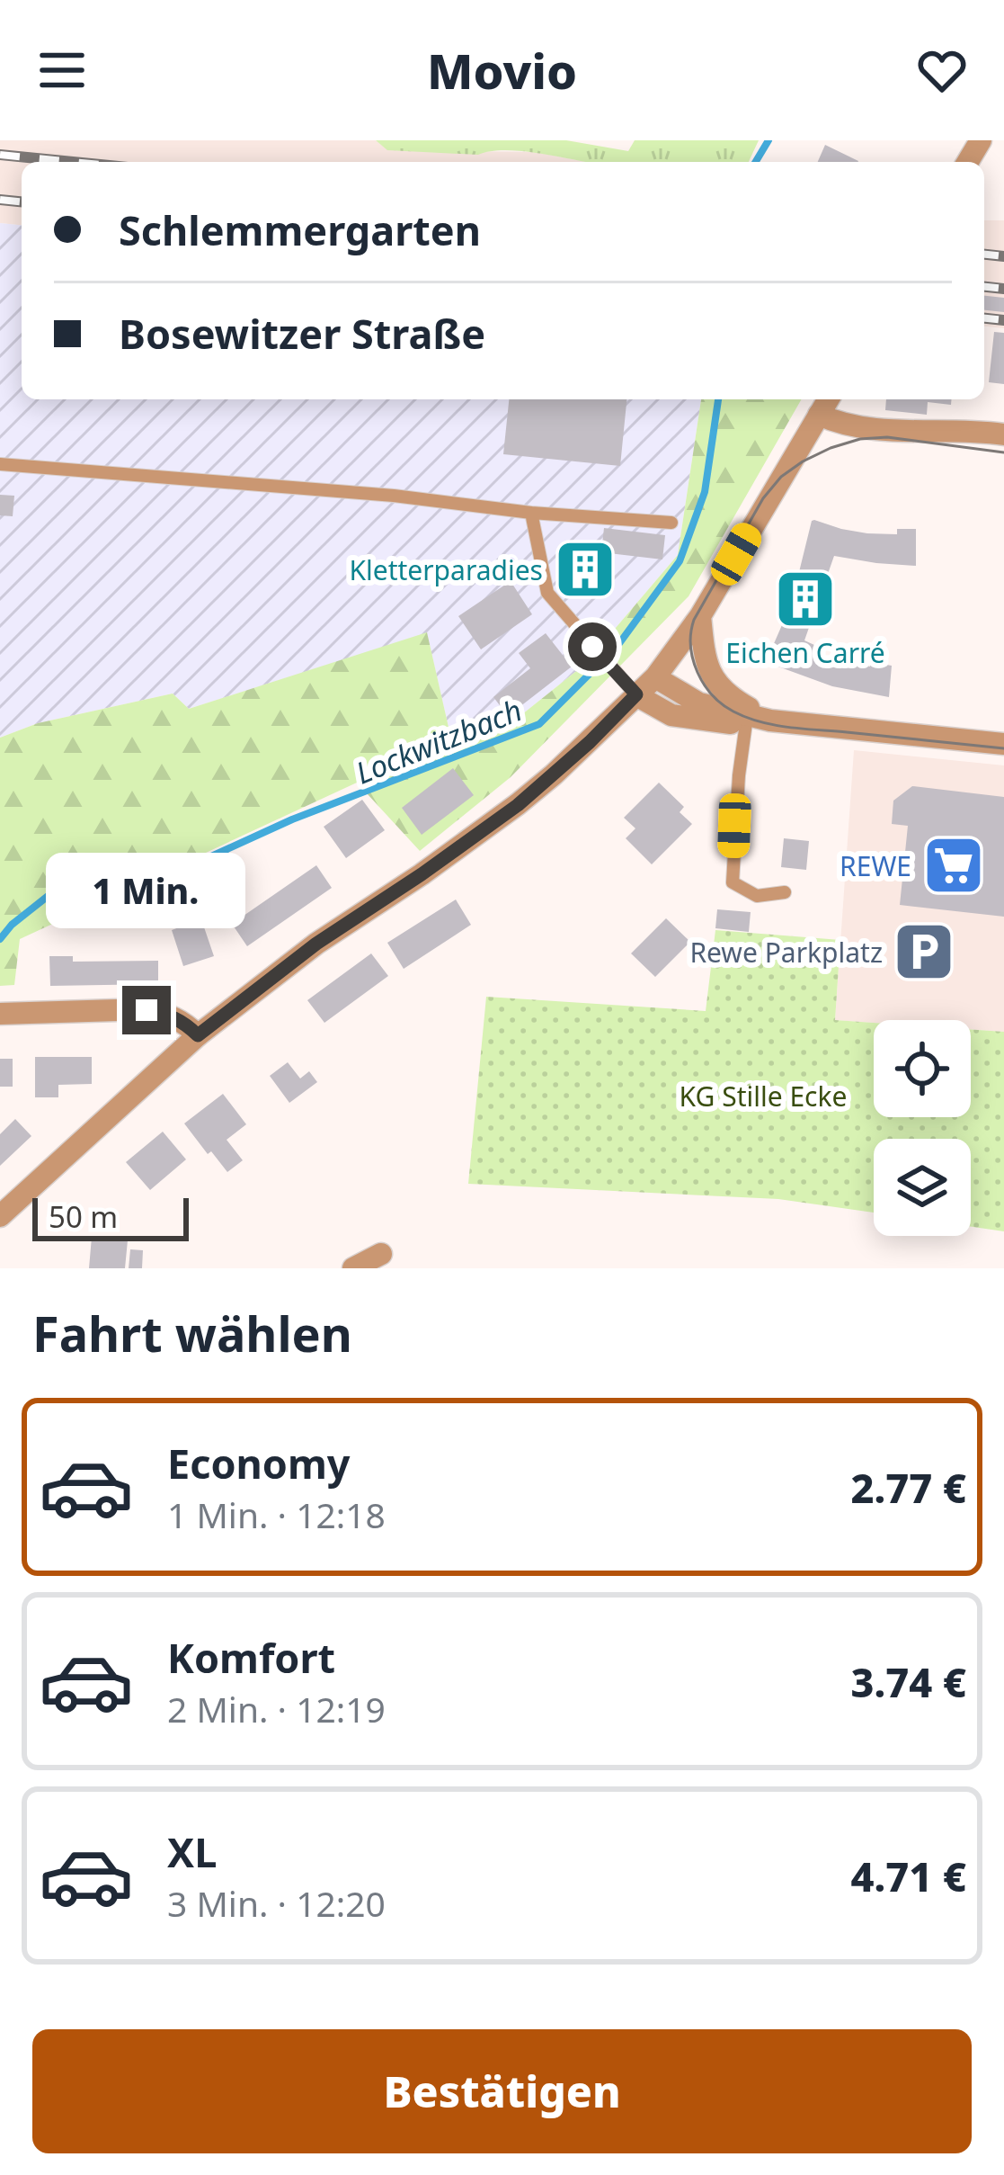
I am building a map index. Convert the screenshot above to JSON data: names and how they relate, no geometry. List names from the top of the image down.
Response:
{
  "water": ["Lockwitzbach"],
  "parks": ["KG Stille Ecke"],
  "places": {
    "building": ["Kletterparadies", "Eichen Carré"],
    "supermarket": ["REWE"],
    "parking": ["Rewe Parkplatz"]
  },
  "scale_bar": "50 m",
  "page": {
    "header": "Movio",
    "banner": ["Schlemmergarten", "Bosewitzer Straße"],
    "bubble": "1 Min.",
    "scale": "50 m",
    "heading": "Fahrt wählen",
    "list": [
      {
        "name": "Economy",
        "note": "1 Min. · 12:18",
        "value": "2.77 €"
      },
      {
        "name": "Komfort",
        "note": "2 Min. · 12:19",
        "value": "3.74 €"
      },
      {
        "name": "XL",
        "note": "3 Min. · 12:20",
        "value": "4.71 €"
      }
    ],
    "buttons": "Bestätigen"
  }
}
